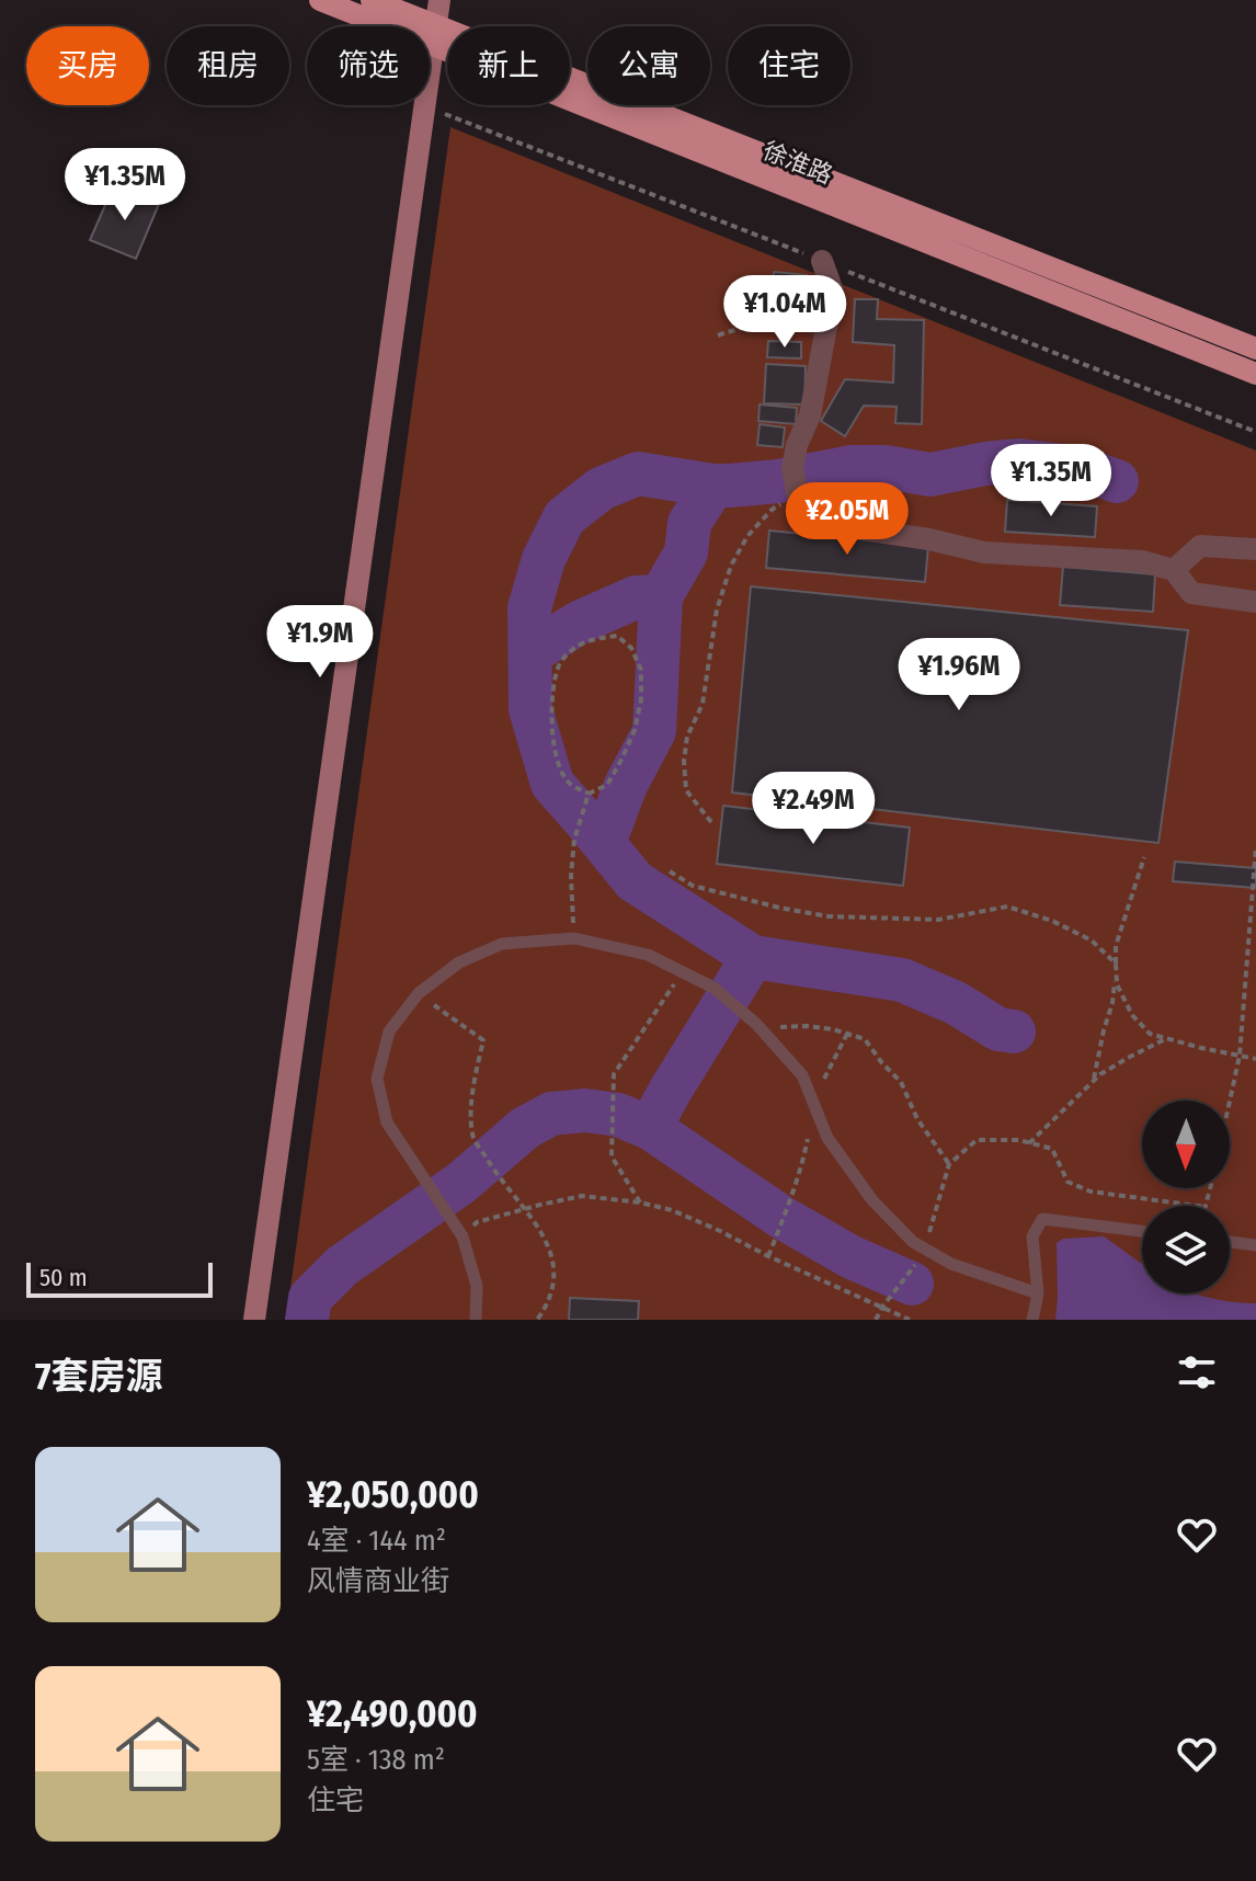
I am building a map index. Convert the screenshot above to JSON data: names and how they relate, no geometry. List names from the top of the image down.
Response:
{
  "streets": {
    "main road": ["徐淮路"]
  },
  "scale_bar": "50 m",
  "north": "bottom",
  "page": {
    "chip": [
      "买房",
      "租房",
      "筛选",
      "新上",
      "公寓",
      "住宅"
    ],
    "price": [
      "¥1.35M",
      "¥1.04M",
      "¥1.35M",
      "¥2.05M",
      "¥1.9M",
      "¥1.96M",
      "¥2.49M"
    ],
    "scale": "50 m",
    "heading": "7套房源",
    "list": [
      {
        "name": "¥2,050,000",
        "note": "4室 · 144 m² · 风情商业街"
      },
      {
        "name": "¥2,490,000",
        "note": "5室 · 138 m² · 住宅"
      }
    ]
  }
}
